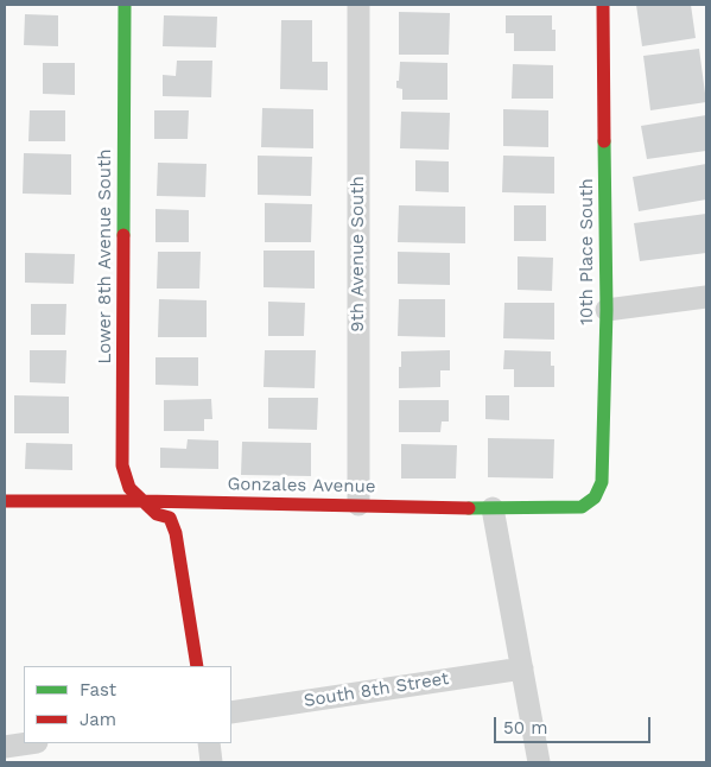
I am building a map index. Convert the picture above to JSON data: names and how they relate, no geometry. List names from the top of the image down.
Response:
{
  "streets": {
    "street": [
      "10th Place South",
      "9th Avenue South",
      "Lower 8th Avenue South",
      "Gonzales Avenue",
      "South 8th Street"
    ]
  },
  "crossings": [
    ["10th Place South", "Gonzales Avenue"],
    ["9th Avenue South", "Gonzales Avenue"],
    ["Lower 8th Avenue South", "Gonzales Avenue"]
  ],
  "legend": ["Fast", "Jam"],
  "scale_bar": "50 m"
}
